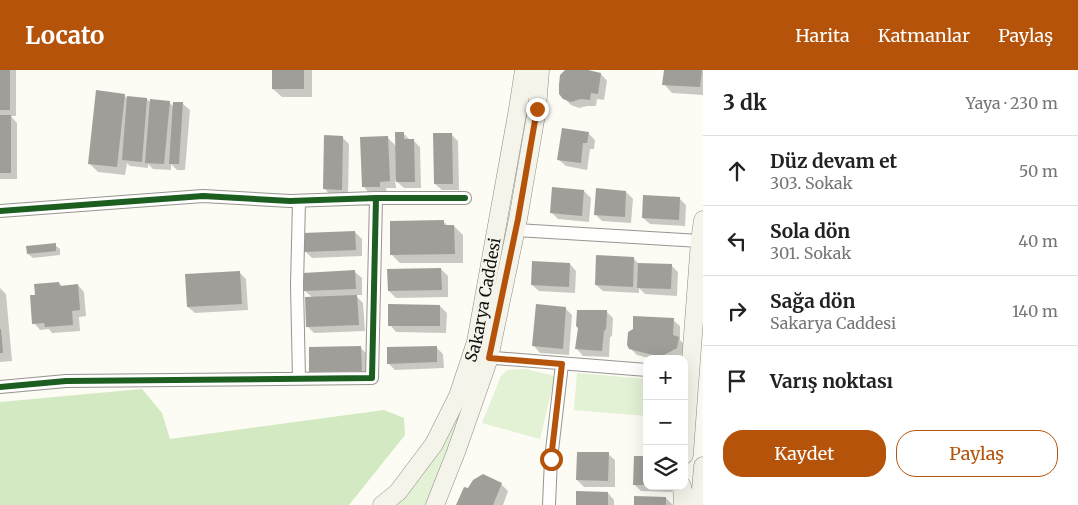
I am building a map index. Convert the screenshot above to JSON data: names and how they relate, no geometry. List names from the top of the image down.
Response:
{
  "streets": {
    "main road": ["Sakarya Caddesi"]
  },
  "page": {
    "header": "Locato",
    "nav": ["Harita", "Katmanlar", "Paylaş"],
    "heading": ["3 dk", "Yaya · 230 m"],
    "list": [
      ["Düz devam et", "303. Sokak", "50 m"],
      ["Sola dön", "301. Sokak", "40 m"],
      ["Sağa dön", "Sakarya Caddesi", "140 m"],
      "Varış noktası"
    ],
    "map_buttons": ["+", "−"],
    "buttons": ["Kaydet", "Paylaş"]
  }
}
